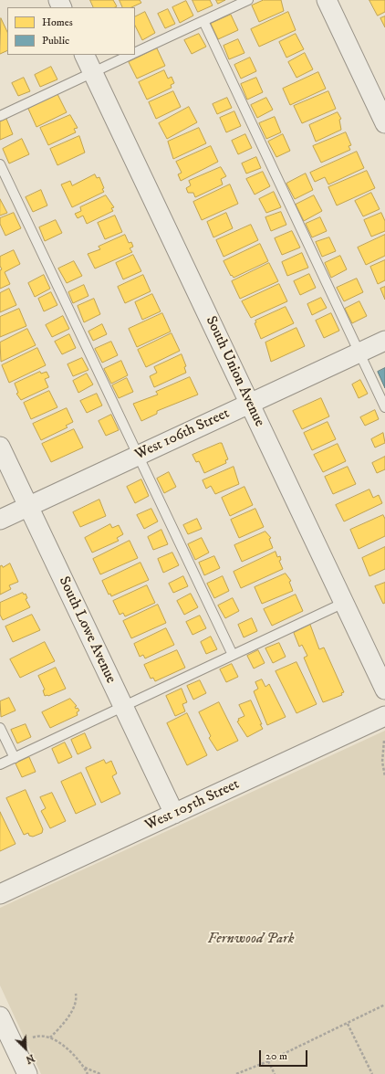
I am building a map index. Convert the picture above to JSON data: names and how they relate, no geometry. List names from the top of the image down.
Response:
{
  "streets": {
    "street": [
      "South Union Avenue",
      "West 106th Street",
      "South Lowe Avenue",
      "West 105th Street"
    ]
  },
  "crossings": [
    ["South Union Avenue", "West 106th Street"],
    ["West 106th Street", "South Lowe Avenue"],
    ["South Lowe Avenue", "West 105th Street"]
  ],
  "parks": ["Fernwood Park"],
  "legend": ["Homes", "Public"],
  "scale_bar": "20 m",
  "north": "bottom right"
}
